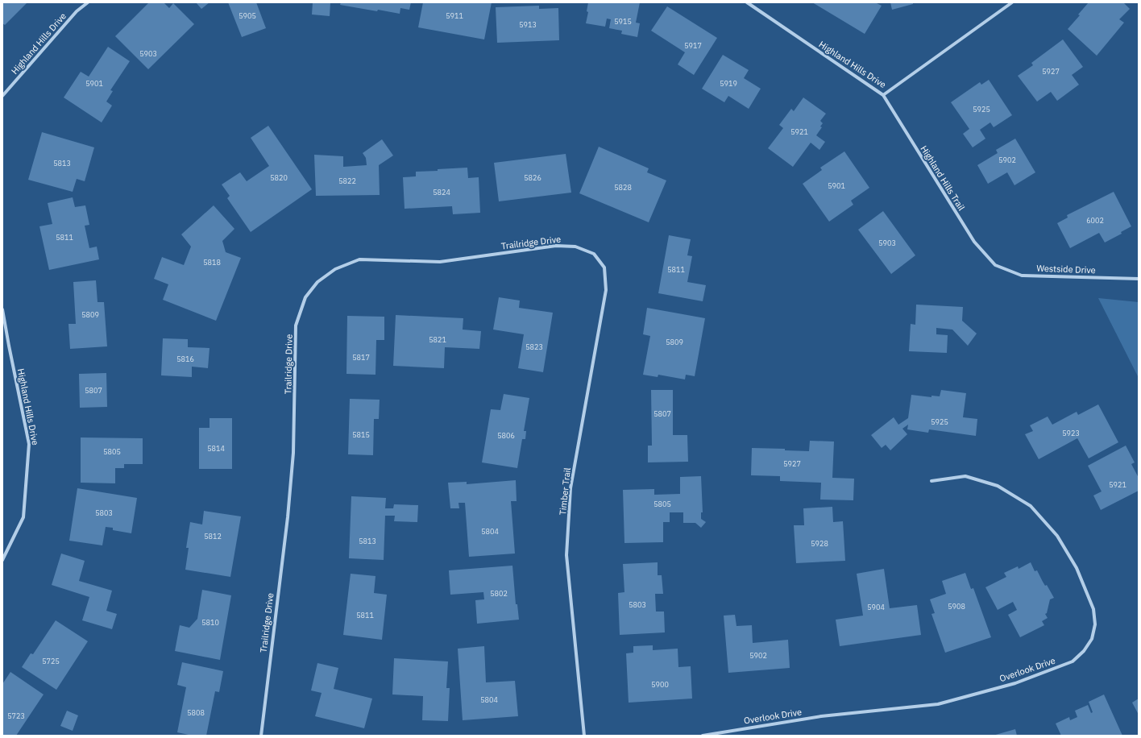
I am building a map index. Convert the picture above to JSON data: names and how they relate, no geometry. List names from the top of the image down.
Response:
{
  "streets": {
    "street": [
      "Highland Hills Drive",
      "Highland Hills Trail",
      "Trailridge Drive",
      "Westside Drive",
      "Timber Trail",
      "Overlook Drive"
    ]
  },
  "crossings": [
    ["Highland Hills Drive", "Highland Hills Trail"],
    ["Highland Hills Trail", "Westside Drive"],
    ["Trailridge Drive", "Timber Trail"]
  ],
  "house_numbers": [
    "5905",
    "5911",
    "5915",
    "5913",
    "5917",
    "5903",
    "5927",
    "5901",
    "5919",
    "5925",
    "5921",
    "5902",
    "5813",
    "5820",
    "5826",
    "5822",
    "5901",
    "5828",
    "5824",
    "6002",
    "5811",
    "5903",
    "5818",
    "5811",
    "5809",
    "5821",
    "5809",
    "5823",
    "5817",
    "5816",
    "5807",
    "5807",
    "5925",
    "5923",
    "5815",
    "5806",
    "5814",
    "5805",
    "5927",
    "5921",
    "5805",
    "5803",
    "5804",
    "5812",
    "5813",
    "5928",
    "5802",
    "5803",
    "5908",
    "5904",
    "5811",
    "5810",
    "5902",
    "5725",
    "5900",
    "5804",
    "5808",
    "5723"
  ]
}
